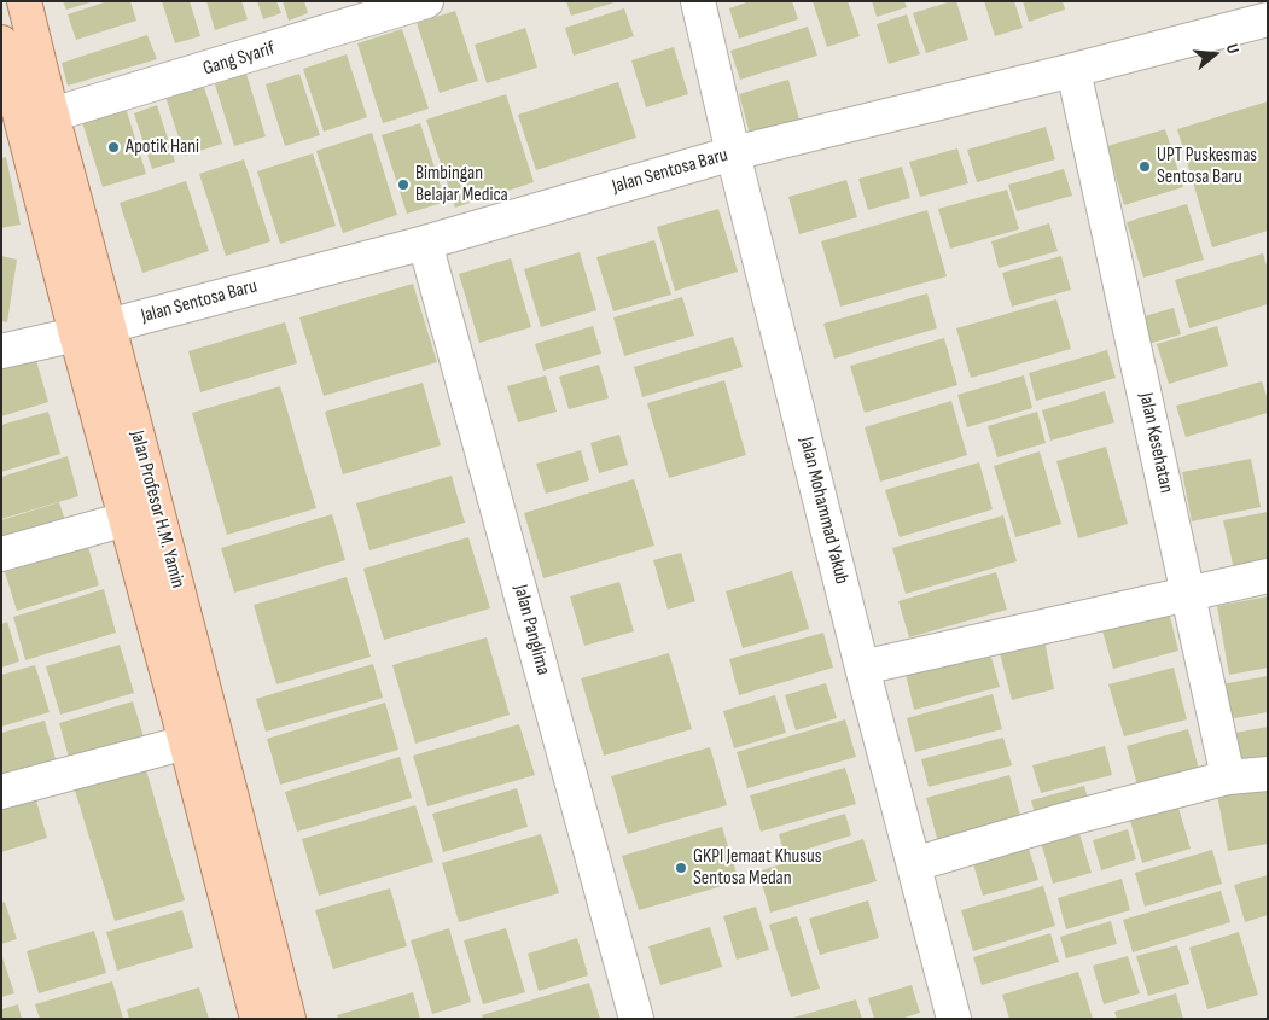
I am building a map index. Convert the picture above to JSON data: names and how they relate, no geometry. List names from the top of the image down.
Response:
{
  "streets": {
    "main road": ["Jalan Profesor H.M. Yamin"],
    "street": [
      "Gang Syarif",
      "Jalan Sentosa Baru",
      "Jalan Kesehatan",
      "Jalan Mohammad Yakub",
      "Jalan Panglima"
    ]
  },
  "crossings": [
    ["Gang Syarif", "Jalan Profesor H.M. Yamin"],
    ["Jalan Sentosa Baru", "Jalan Kesehatan"],
    ["Jalan Sentosa Baru", "Jalan Profesor H.M. Yamin"],
    ["Jalan Sentosa Baru", "Jalan Mohammad Yakub"],
    ["Jalan Sentosa Baru", "Jalan Panglima"]
  ],
  "places": [
    "Apotik Hani",
    "UPT Puskesmas Sentosa Baru",
    "Bimbingan Belajar Medica",
    "GKPI Jemaat Khusus Sentosa Medan"
  ],
  "north": "right"
}
